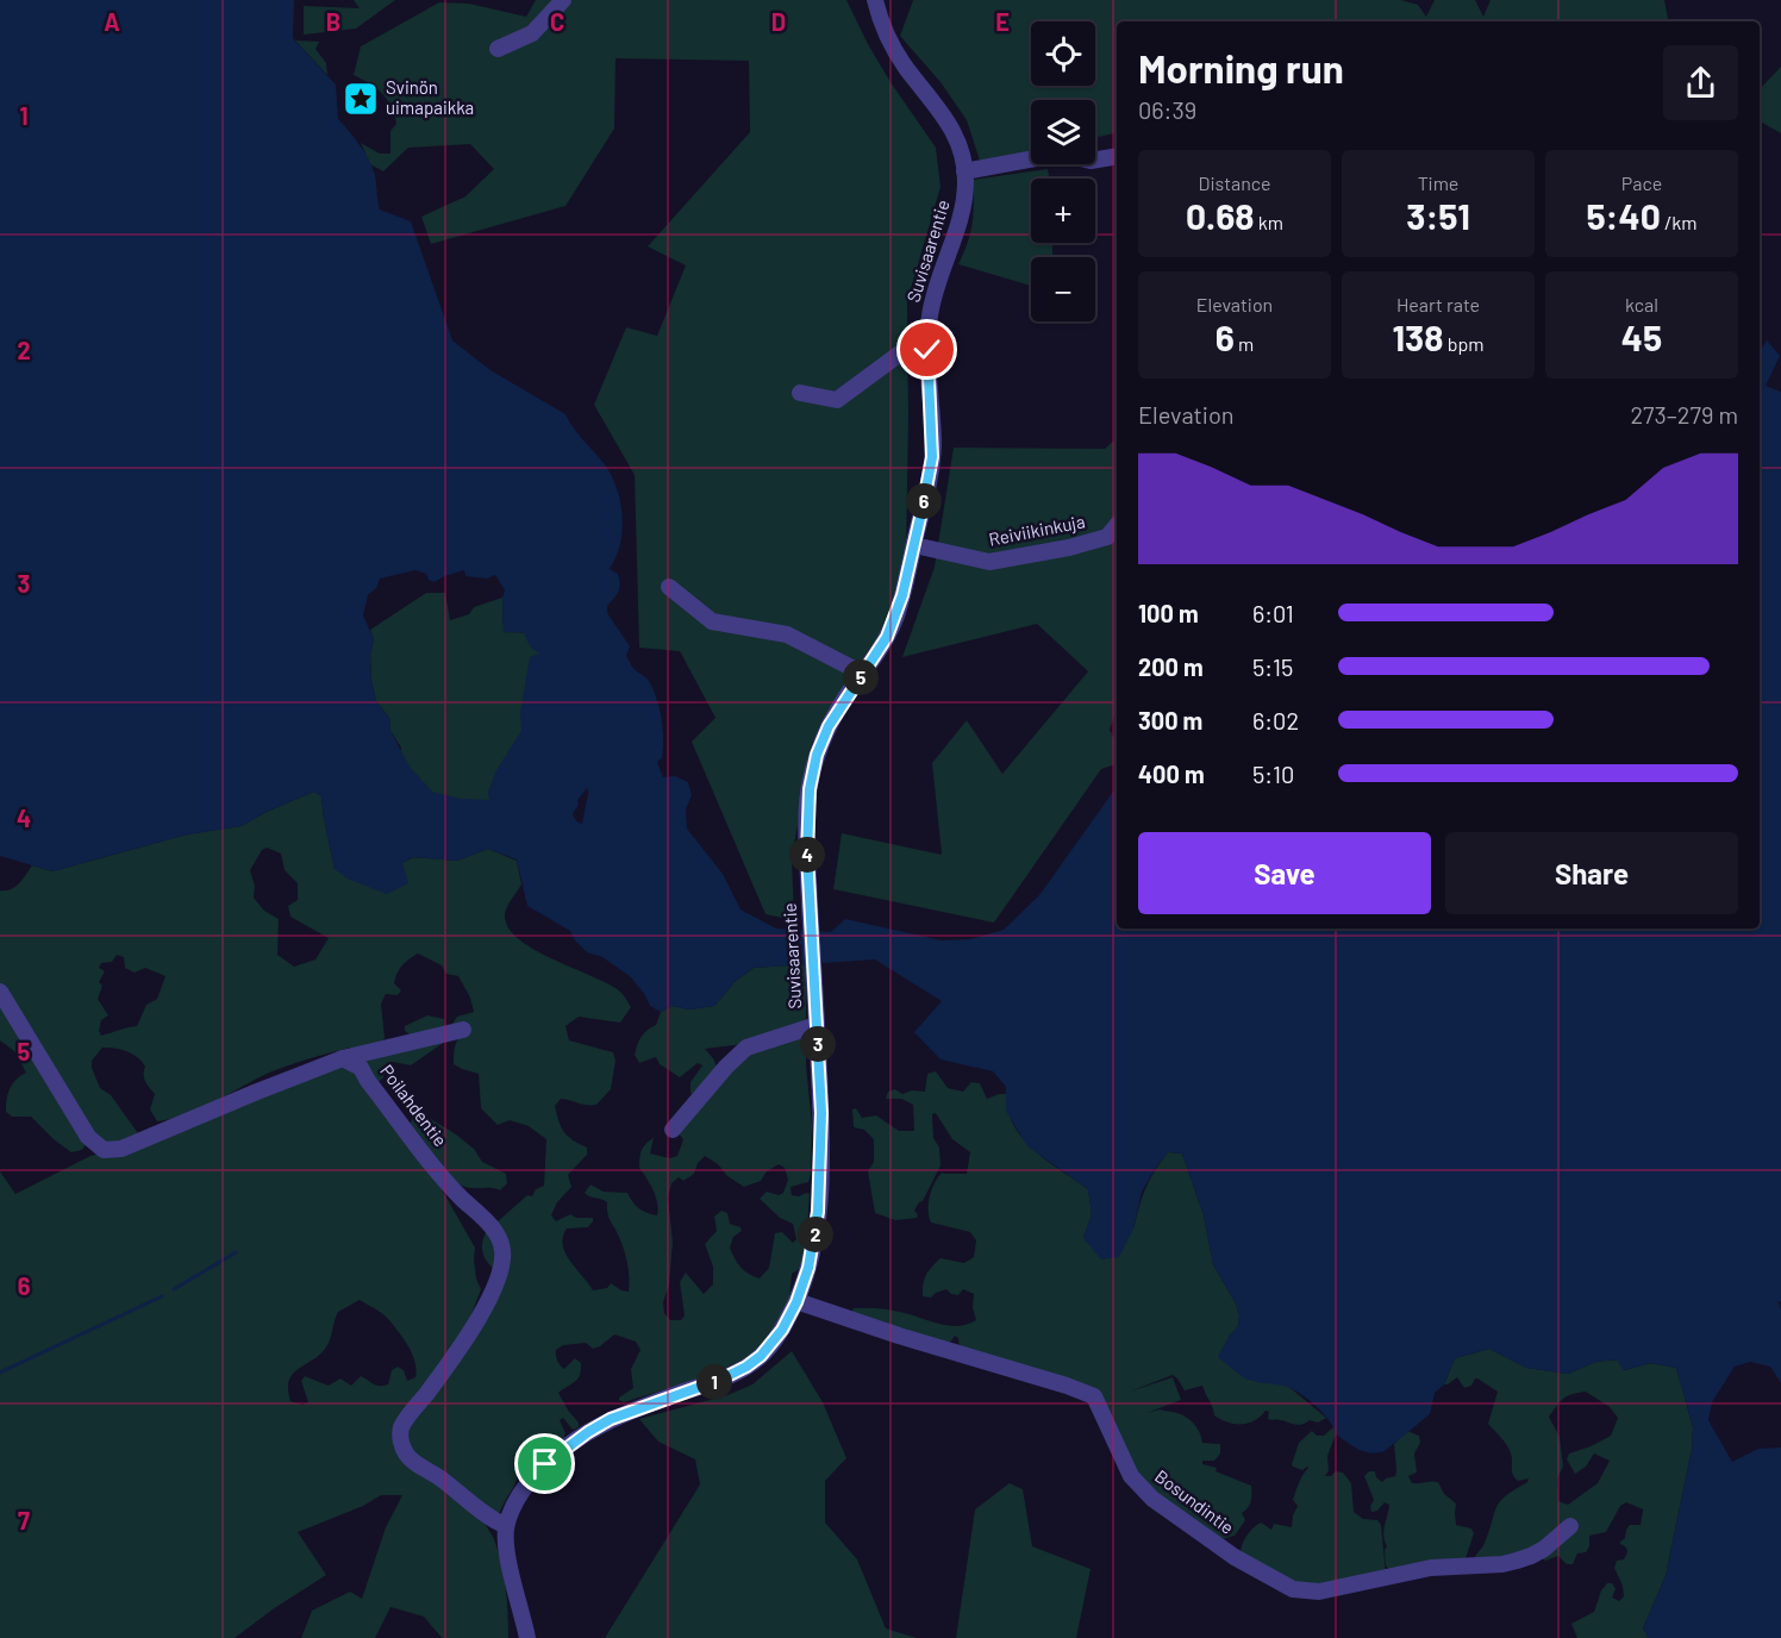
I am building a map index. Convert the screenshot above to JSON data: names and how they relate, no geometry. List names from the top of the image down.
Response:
{
  "streets": {
    "street": [
      "Suvisaarentie",
      "Reiviikinkuja",
      "Poilahdentie",
      "Bosundintie"
    ]
  },
  "crossings": [
    ["Suvisaarentie", "Reiviikinkuja"],
    ["Suvisaarentie", "Poilahdentie"],
    ["Suvisaarentie", "Bosundintie"]
  ],
  "places": {
    "place": ["Svinön uimapaikka"]
  },
  "page": {
    "map_buttons": ["+", "−"],
    "heading": ["Morning run", "06:39"],
    "stats": [
      ["Distance", "0.68 km"],
      ["Time", "3:51"],
      ["Pace", "5:40 /km"],
      ["Elevation", "6 m"],
      ["Heart rate", "138 bpm"],
      ["kcal", "45"]
    ],
    "chart": ["Elevation", "273–279 m"],
    "pins": [
      "6",
      "5",
      "4",
      "3",
      "2",
      "1"
    ],
    "list": [
      {
        "name": "100 m",
        "note": "6:01"
      },
      {
        "name": "200 m",
        "note": "5:15"
      },
      {
        "name": "300 m",
        "note": "6:02"
      },
      {
        "name": "400 m",
        "note": "5:10"
      }
    ],
    "buttons": ["Save", "Share"]
  },
  "grid": {
    "columns": [
      "A",
      "B",
      "C",
      "D",
      "E"
    ],
    "rows": [
      "1",
      "2",
      "3",
      "4",
      "5",
      "6",
      "7"
    ]
  }
}
